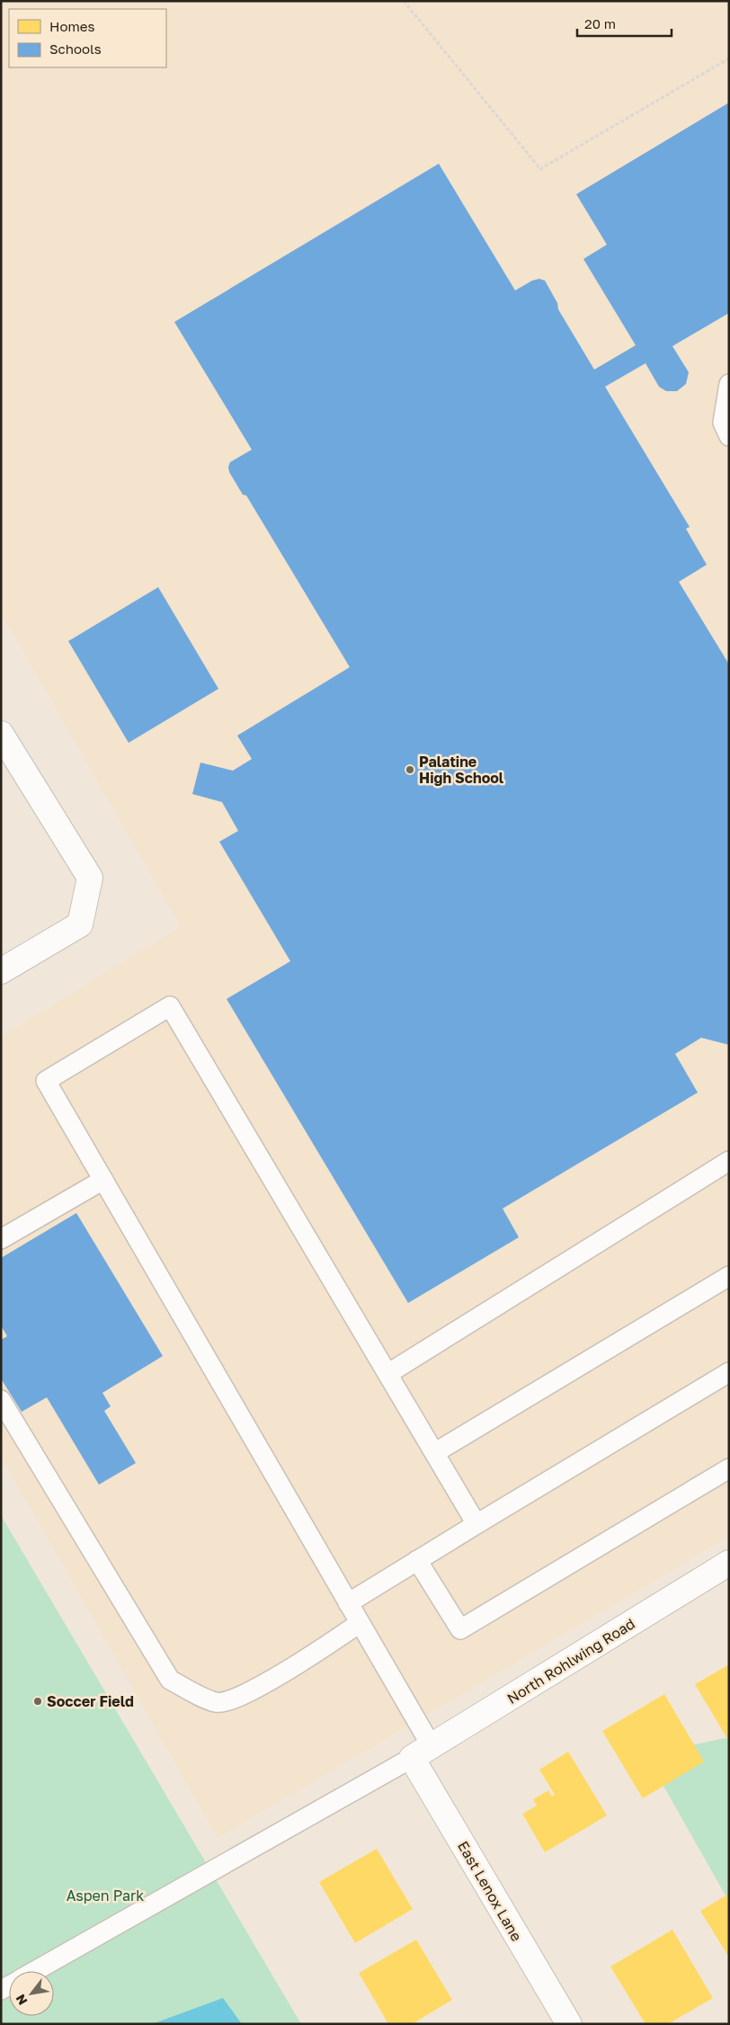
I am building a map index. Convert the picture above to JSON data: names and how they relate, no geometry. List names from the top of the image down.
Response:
{
  "streets": {
    "street": ["North Rohlwing Road", "East Lenox Lane"]
  },
  "crossings": [
    ["North Rohlwing Road", "East Lenox Lane"]
  ],
  "parks": ["Aspen Park"],
  "places": ["Palatine High School", "Soccer Field"],
  "legend": ["Homes", "Schools"],
  "scale_bar": "20 m",
  "north": "bottom left"
}
